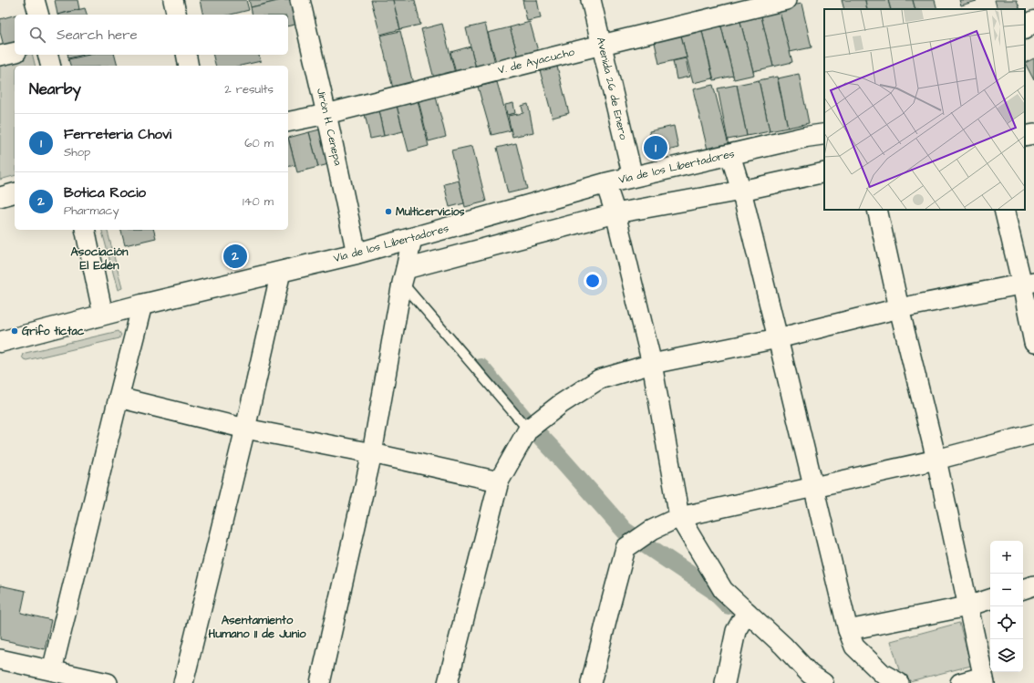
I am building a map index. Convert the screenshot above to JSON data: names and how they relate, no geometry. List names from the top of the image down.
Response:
{
  "streets": {
    "highway": ["Vía de los Libertadores"],
    "street": ["V. de Ayacucho", "Avenida 26 de Enero", "Jirón H. Cenepa"]
  },
  "crossings": [
    ["V. de Ayacucho", "Avenida 26 de Enero"],
    ["V. de Ayacucho", "Jirón H. Cenepa"],
    ["Avenida 26 de Enero", "Vía de los Libertadores"],
    ["Jirón H. Cenepa", "Vía de los Libertadores"]
  ],
  "districts": ["Asociación El Edén", "Asentamiento Humano 11 de Junio"],
  "places": ["Multicervicios", "Grifo tictac"],
  "page": {
    "search": "Search here",
    "heading": ["Nearby", "2 results"],
    "list": [
      {
        "mark": "1",
        "name": "Ferreteria Chovi",
        "note": "Shop",
        "value": "60 m"
      },
      {
        "mark": "2",
        "name": "Botica Rocio",
        "note": "Pharmacy",
        "value": "140 m"
      }
    ],
    "pins": ["1", "2"],
    "map_buttons": ["+", "−"]
  }
}
